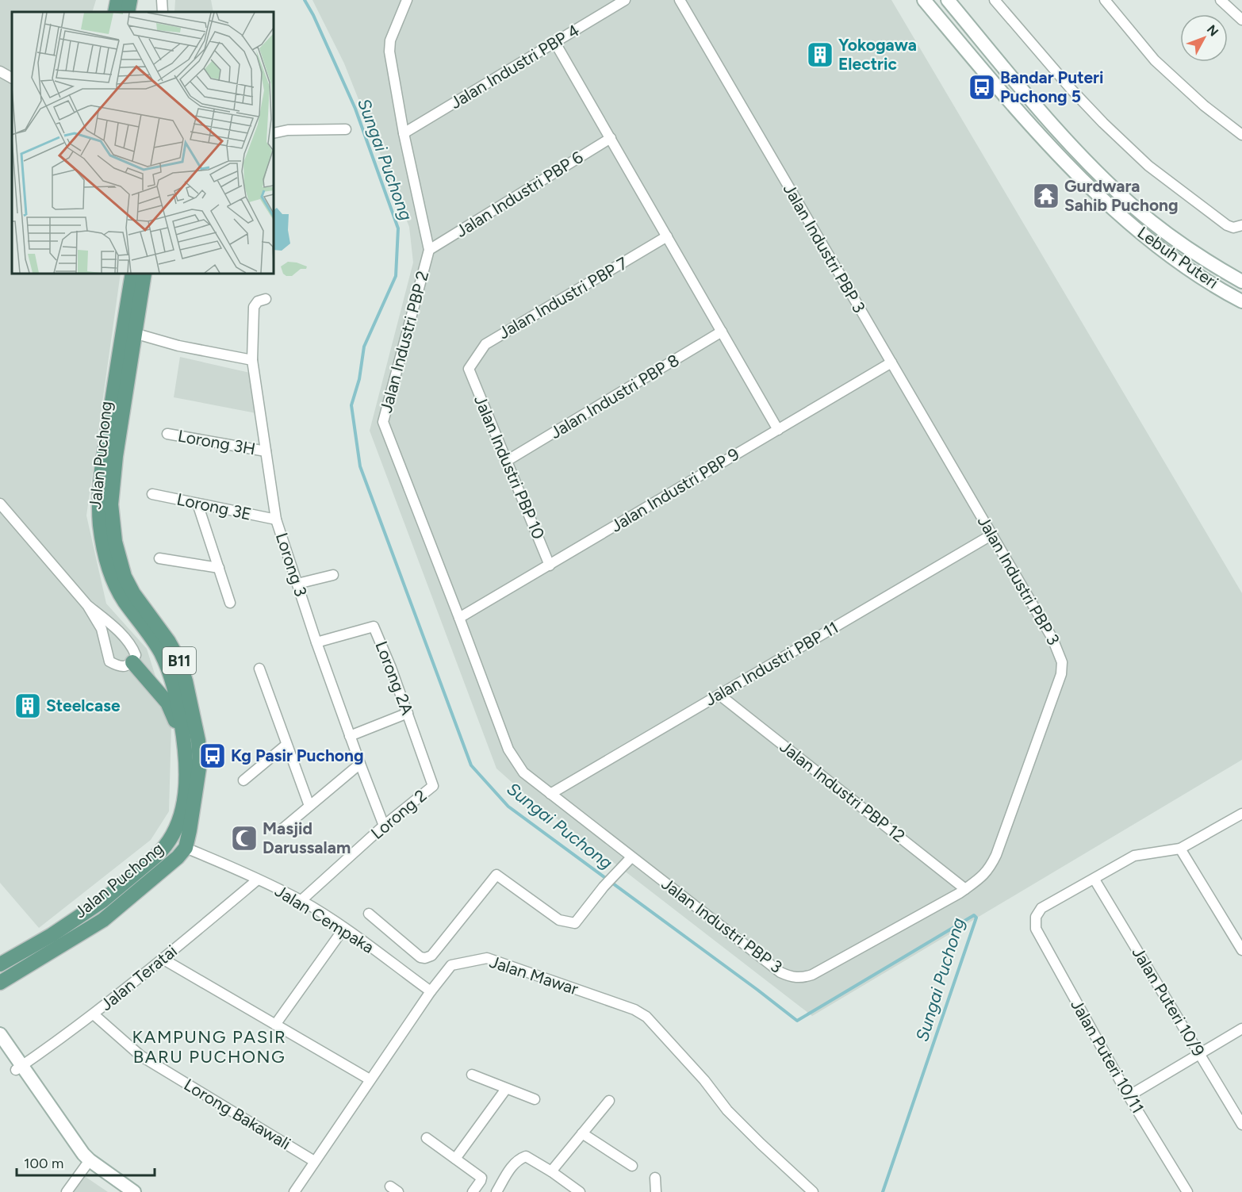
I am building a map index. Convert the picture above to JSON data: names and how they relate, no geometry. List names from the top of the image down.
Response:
{
  "streets": {
    "main road": ["Lebuh Puteri", "Jalan Puchong", "B11"],
    "street": [
      "Jalan Industri PBP 4",
      "Jalan Industri PBP 6",
      "Jalan Industri PBP 3",
      "Jalan Industri PBP 7",
      "Jalan Industri PBP 2",
      "Jalan Industri PBP 8",
      "Lorong 3H",
      "Jalan Industri PBP 10",
      "Jalan Industri PBP 9",
      "Lorong 3E",
      "Lorong 3",
      "Jalan Industri PBP 11",
      "Lorong 2A",
      "Jalan Industri PBP 12",
      "Lorong 2",
      "Jalan Cempaka",
      "Jalan Mawar",
      "Jalan Teratai",
      "Jalan Puteri 10/9",
      "Jalan Puteri 10/11",
      "Lorong Bakawali"
    ]
  },
  "crossings": [
    ["Jalan Industri PBP 4", "Jalan Industri PBP 2"],
    ["Jalan Industri PBP 6", "Jalan Industri PBP 2"],
    ["Jalan Industri PBP 3", "Jalan Industri PBP 2"],
    ["Jalan Industri PBP 3", "Jalan Industri PBP 9"],
    ["Jalan Industri PBP 3", "Jalan Industri PBP 11"],
    ["Jalan Industri PBP 3", "Jalan Industri PBP 12"],
    ["Jalan Industri PBP 7", "Jalan Industri PBP 10"],
    ["Jalan Industri PBP 2", "Jalan Industri PBP 9"],
    ["Jalan Industri PBP 2", "Jalan Industri PBP 11"],
    ["Jalan Industri PBP 8", "Jalan Industri PBP 10"],
    ["Lorong 3H", "Lorong 3"],
    ["Jalan Puchong", "Jalan Cempaka"],
    ["Jalan Industri PBP 10", "Jalan Industri PBP 9"],
    ["Lorong 3E", "Lorong 3"],
    ["Lorong 3", "Lorong 2A"],
    ["Lorong 3", "Lorong 2"],
    ["Jalan Industri PBP 11", "Jalan Industri PBP 12"],
    ["Lorong 2A", "Lorong 2"],
    ["Lorong 2", "Jalan Cempaka"],
    ["Jalan Cempaka", "Jalan Mawar"],
    ["Jalan Cempaka", "Jalan Teratai"],
    ["Jalan Mawar", "Lorong Bakawali"],
    ["Jalan Teratai", "Lorong Bakawali"],
    ["Jalan Puteri 10/9", "Jalan Puteri 10/11"]
  ],
  "districts": ["KAMPUNG PASIR BARU PUCHONG"],
  "water": ["Sungai Puchong"],
  "places": {
    "building": ["Yokogawa Electric", "Steelcase"],
    "bus stop": ["Bandar Puteri Puchong 5", "Kg Pasir Puchong"],
    "temple": ["Gurdwara Sahib Puchong"],
    "mosque": ["Masjid Darussalam"]
  },
  "scale_bar": "100 m",
  "north": "top right"
}
